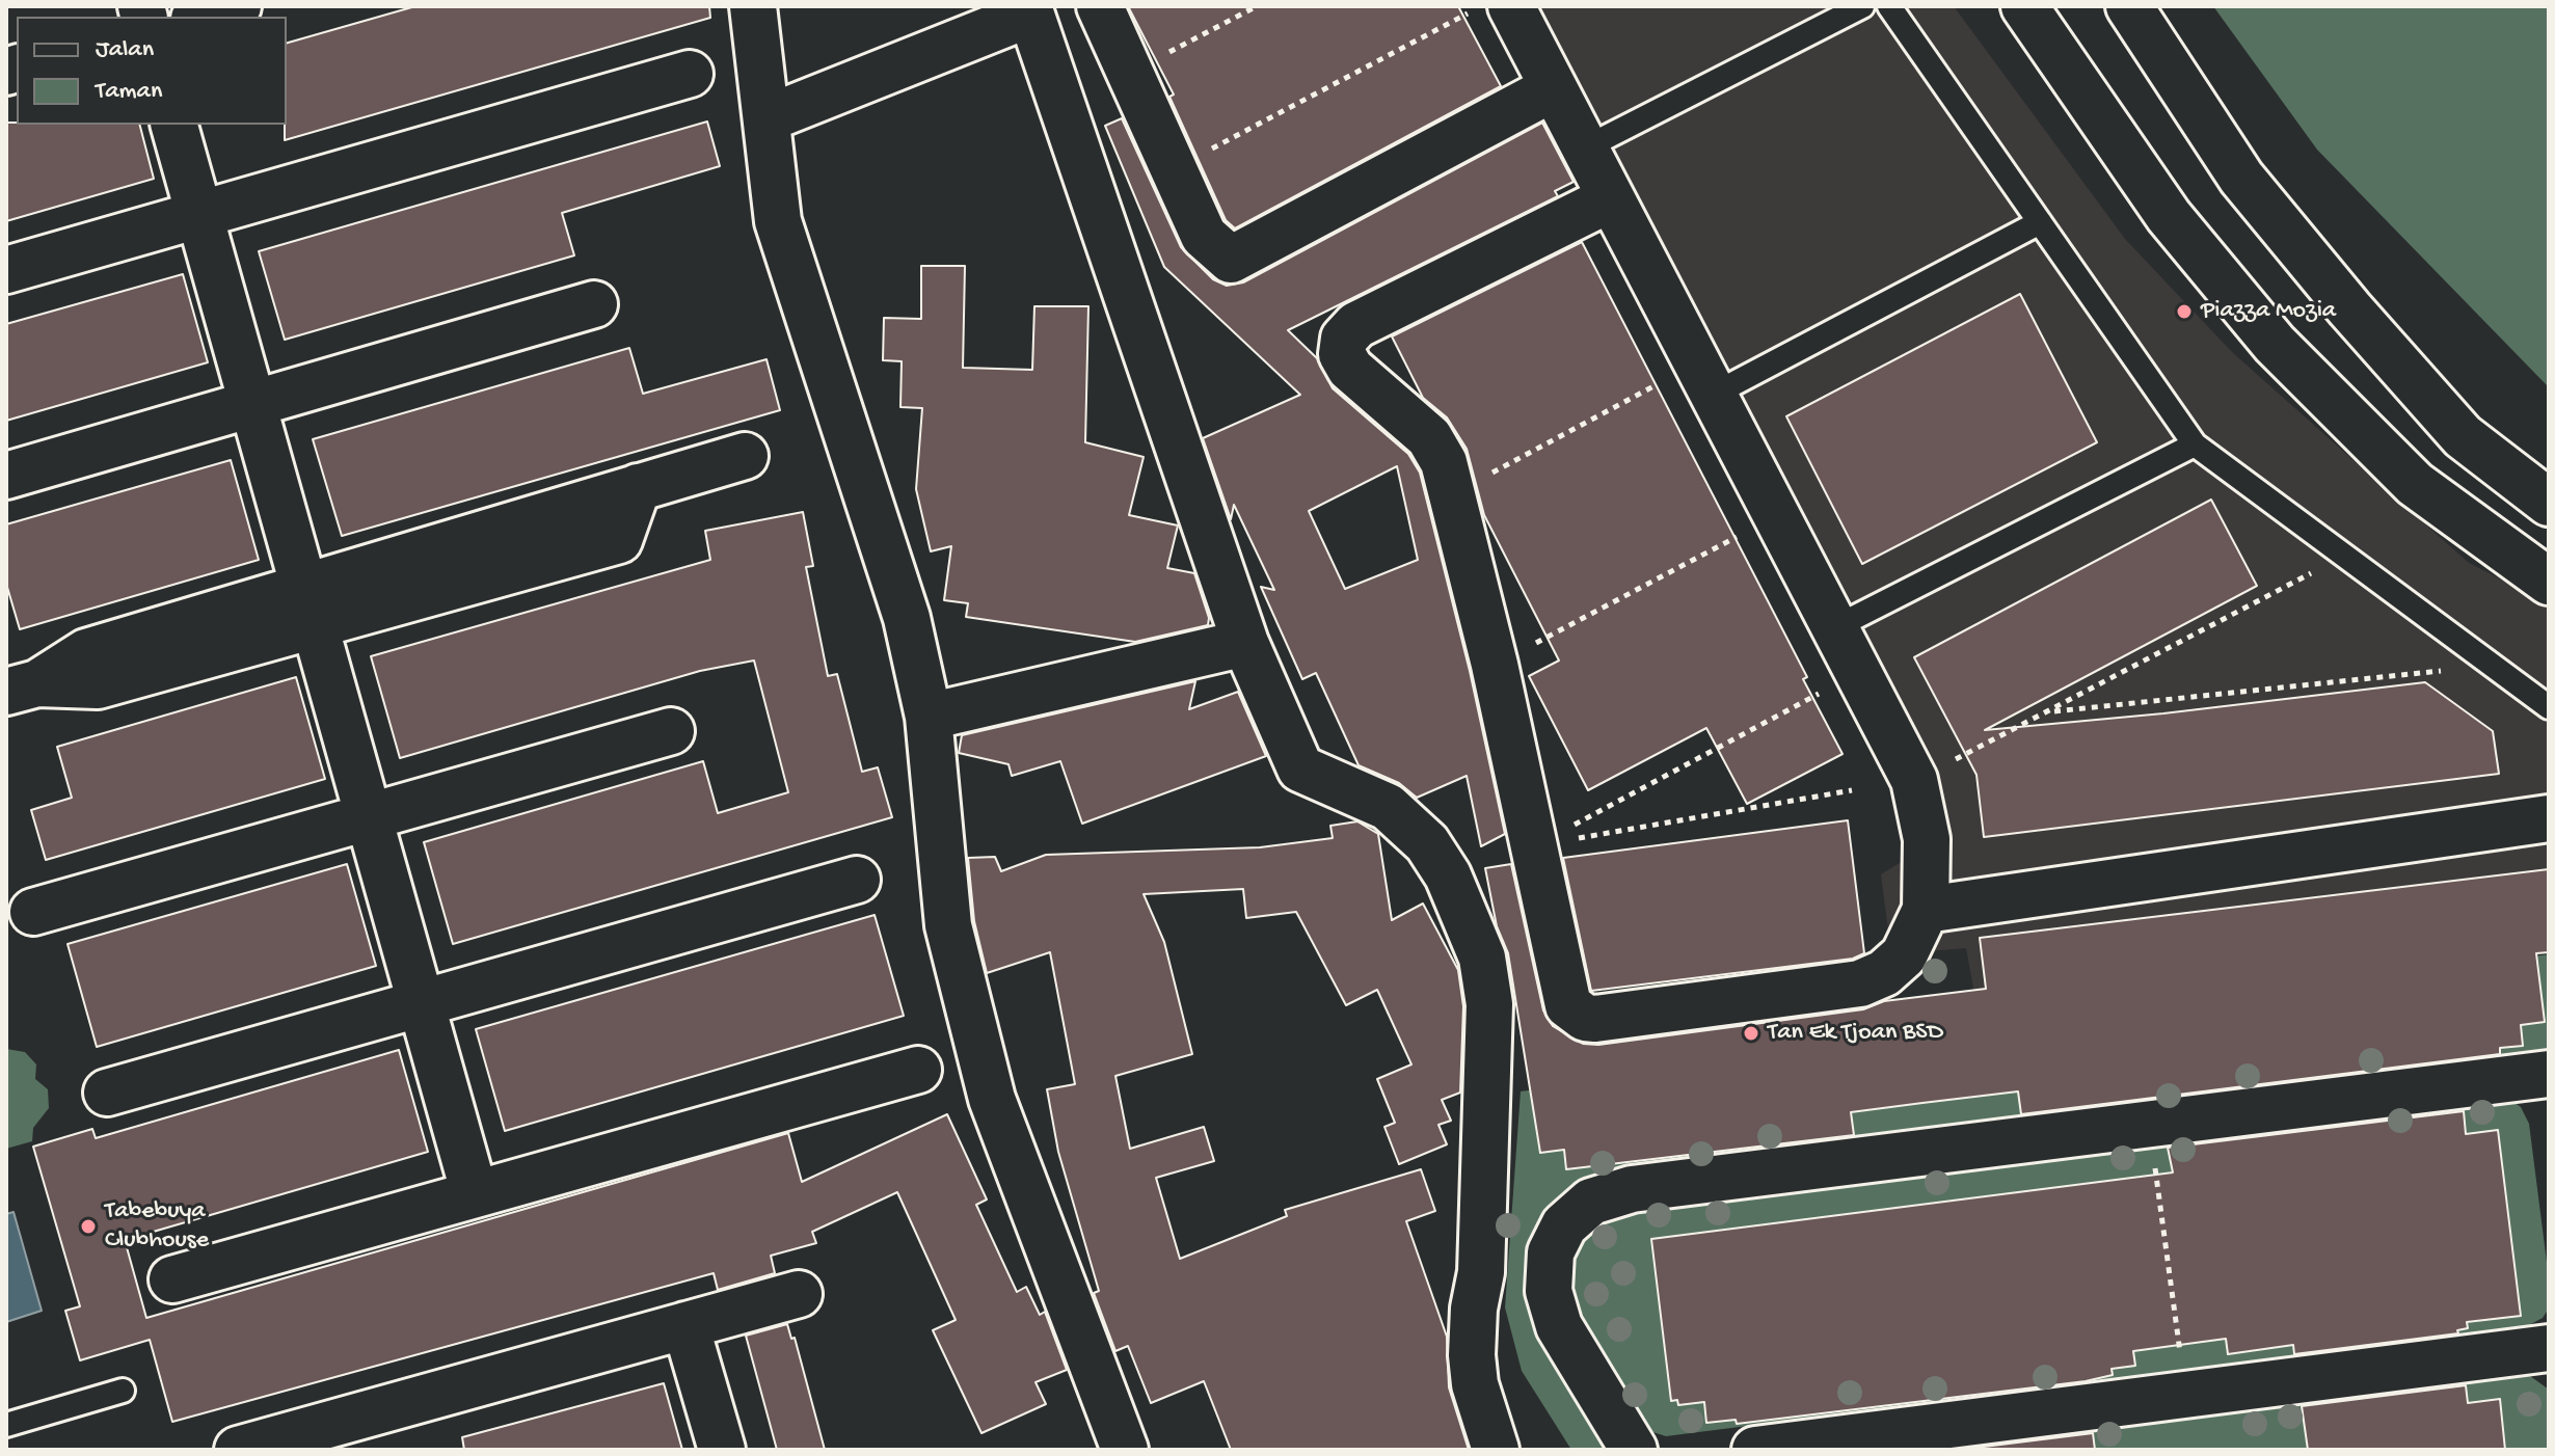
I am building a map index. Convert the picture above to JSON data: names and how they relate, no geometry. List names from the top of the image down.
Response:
{
  "places": ["Piazza Mozia", "Tan Ek Tjoan BSD", "Tabebuya Clubhouse"],
  "legend": ["Jalan", "Taman"]
}
